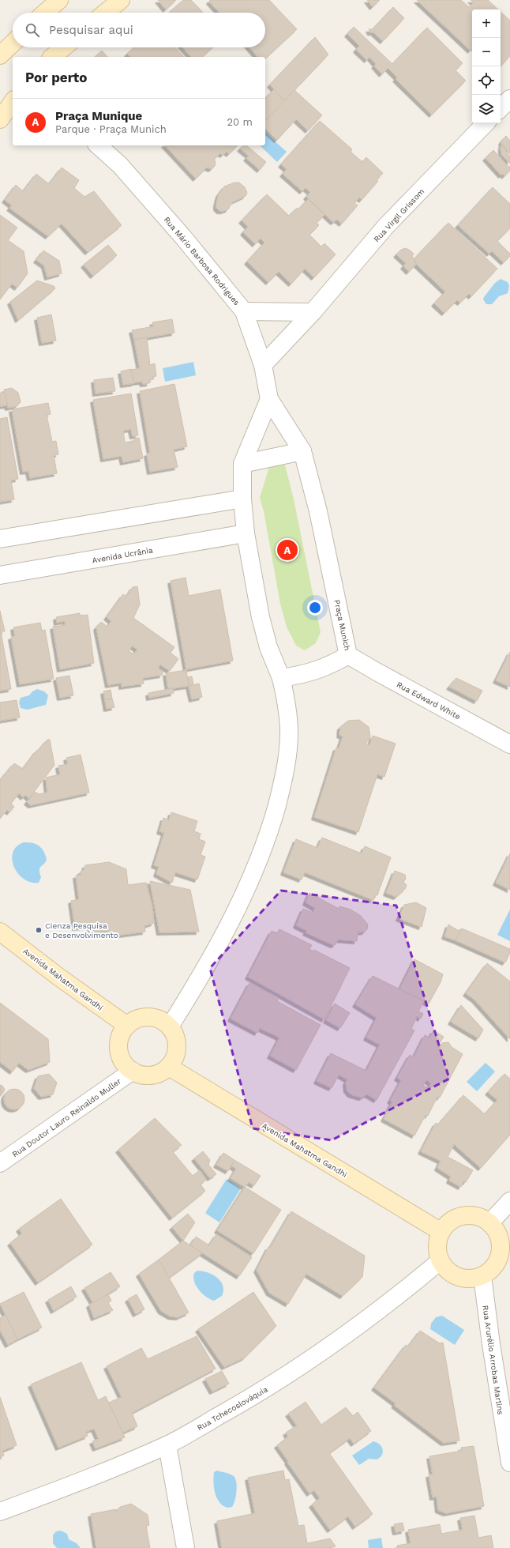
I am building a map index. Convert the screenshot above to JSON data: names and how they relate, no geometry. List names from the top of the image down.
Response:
{
  "streets": {
    "street": [
      "Rua Virgil Grissom",
      "Rua Mário Barbosa Rodrigues",
      "Avenida Ucrânia",
      "Praça Munich",
      "Rua Edward White",
      "Avenida Mahatma Gandhi",
      "Rua Doutor Lauro Reinaldo Muller",
      "Rua Arurélio Arrobas Martins",
      "Rua Tchecoslováquia"
    ]
  },
  "crossings": [
    ["Rua Virgil Grissom", "Rua Mário Barbosa Rodrigues"],
    ["Rua Mário Barbosa Rodrigues", "Praça Munich"],
    ["Praça Munich", "Rua Edward White"],
    ["Avenida Mahatma Gandhi", "Rua Doutor Lauro Reinaldo Muller"],
    ["Avenida Mahatma Gandhi", "Rua Arurélio Arrobas Martins"],
    ["Avenida Mahatma Gandhi", "Rua Tchecoslováquia"],
    ["Rua Arurélio Arrobas Martins", "Rua Tchecoslováquia"]
  ],
  "places": ["Cienza Pesquisa e Desenvolvimento"],
  "page": {
    "map_buttons": ["+", "−"],
    "search": "Pesquisar aqui",
    "heading": "Por perto",
    "list": [
      {
        "mark": "A",
        "name": "Praça Munique",
        "note": "Parque · Praça Munich",
        "value": "20 m"
      }
    ],
    "pins": "A"
  }
}
